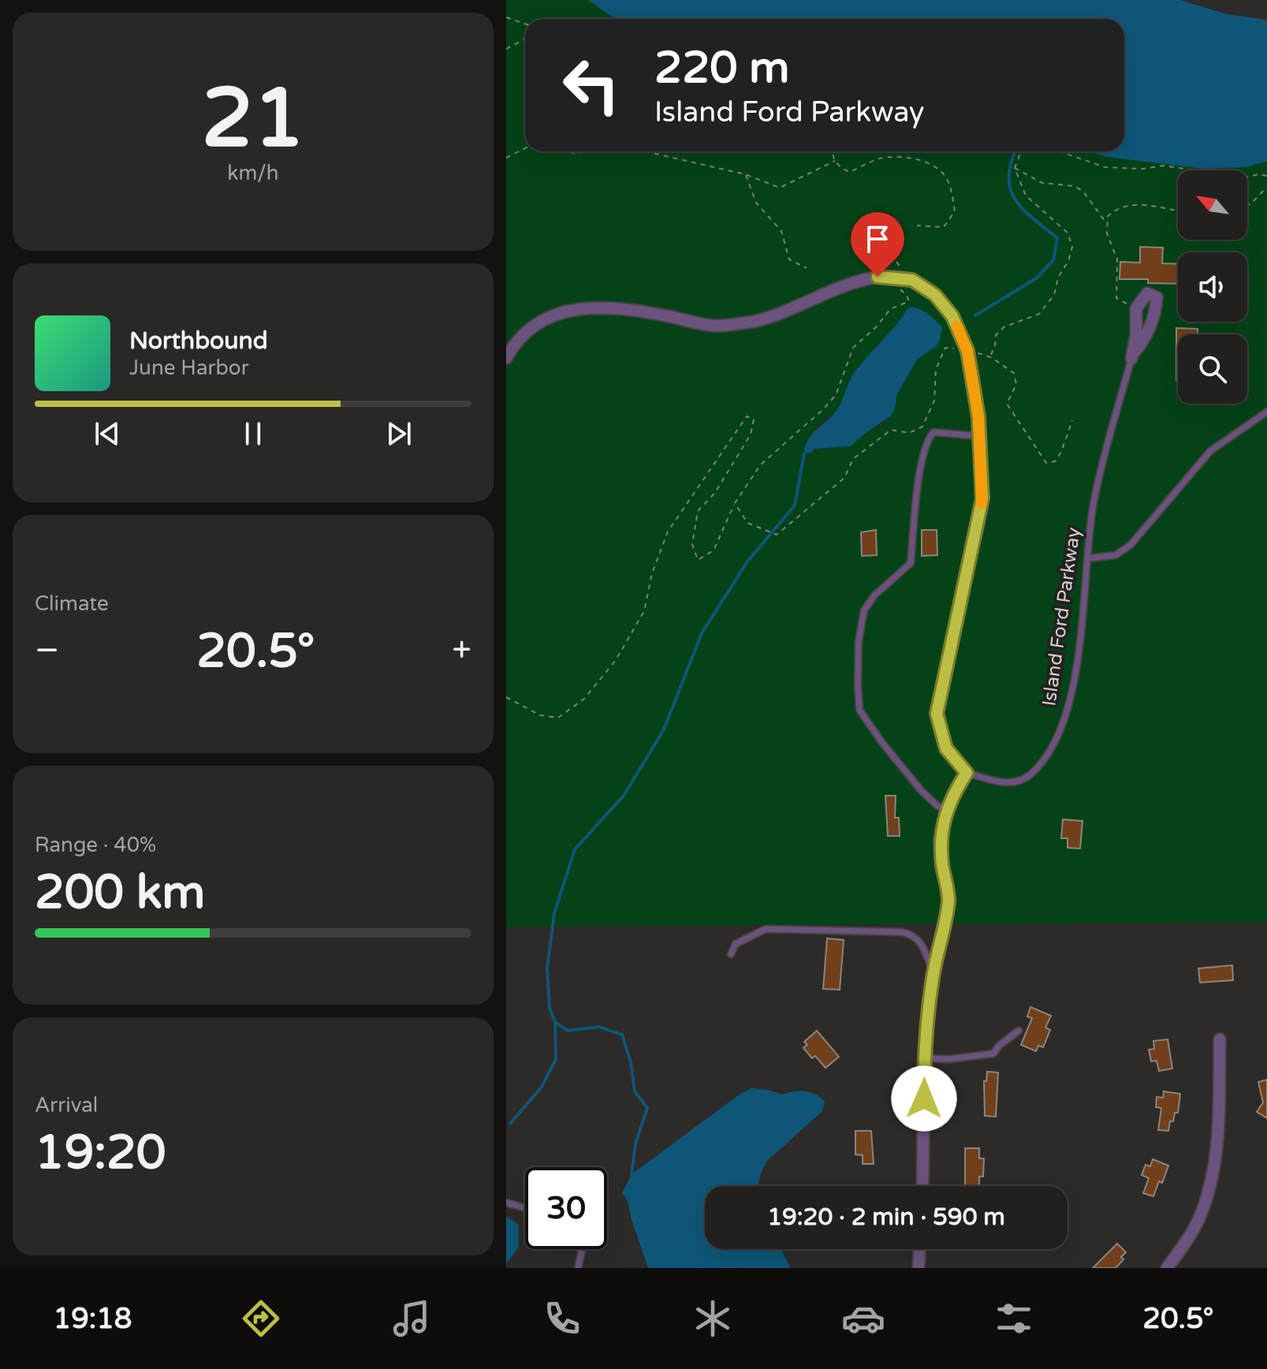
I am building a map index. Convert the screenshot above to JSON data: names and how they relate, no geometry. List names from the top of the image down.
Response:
{
  "streets": {
    "lane": ["Island Ford Parkway"]
  },
  "north": "top left",
  "page": {
    "tile": [
      ["21", "km/h"],
      "Climate",
      ["Range · 40%", "200 km"],
      ["Arrival", "19:20"]
    ],
    "turn": ["220 m", "Island Ford Parkway"],
    "song": ["Northbound", "June Harbor"],
    "heat": ["−", "20.5°", "+"],
    "limit": "30",
    "trip": "19:20 · 2 min · 590 m",
    "tabs": ["19:18", "20.5°"]
  }
}
